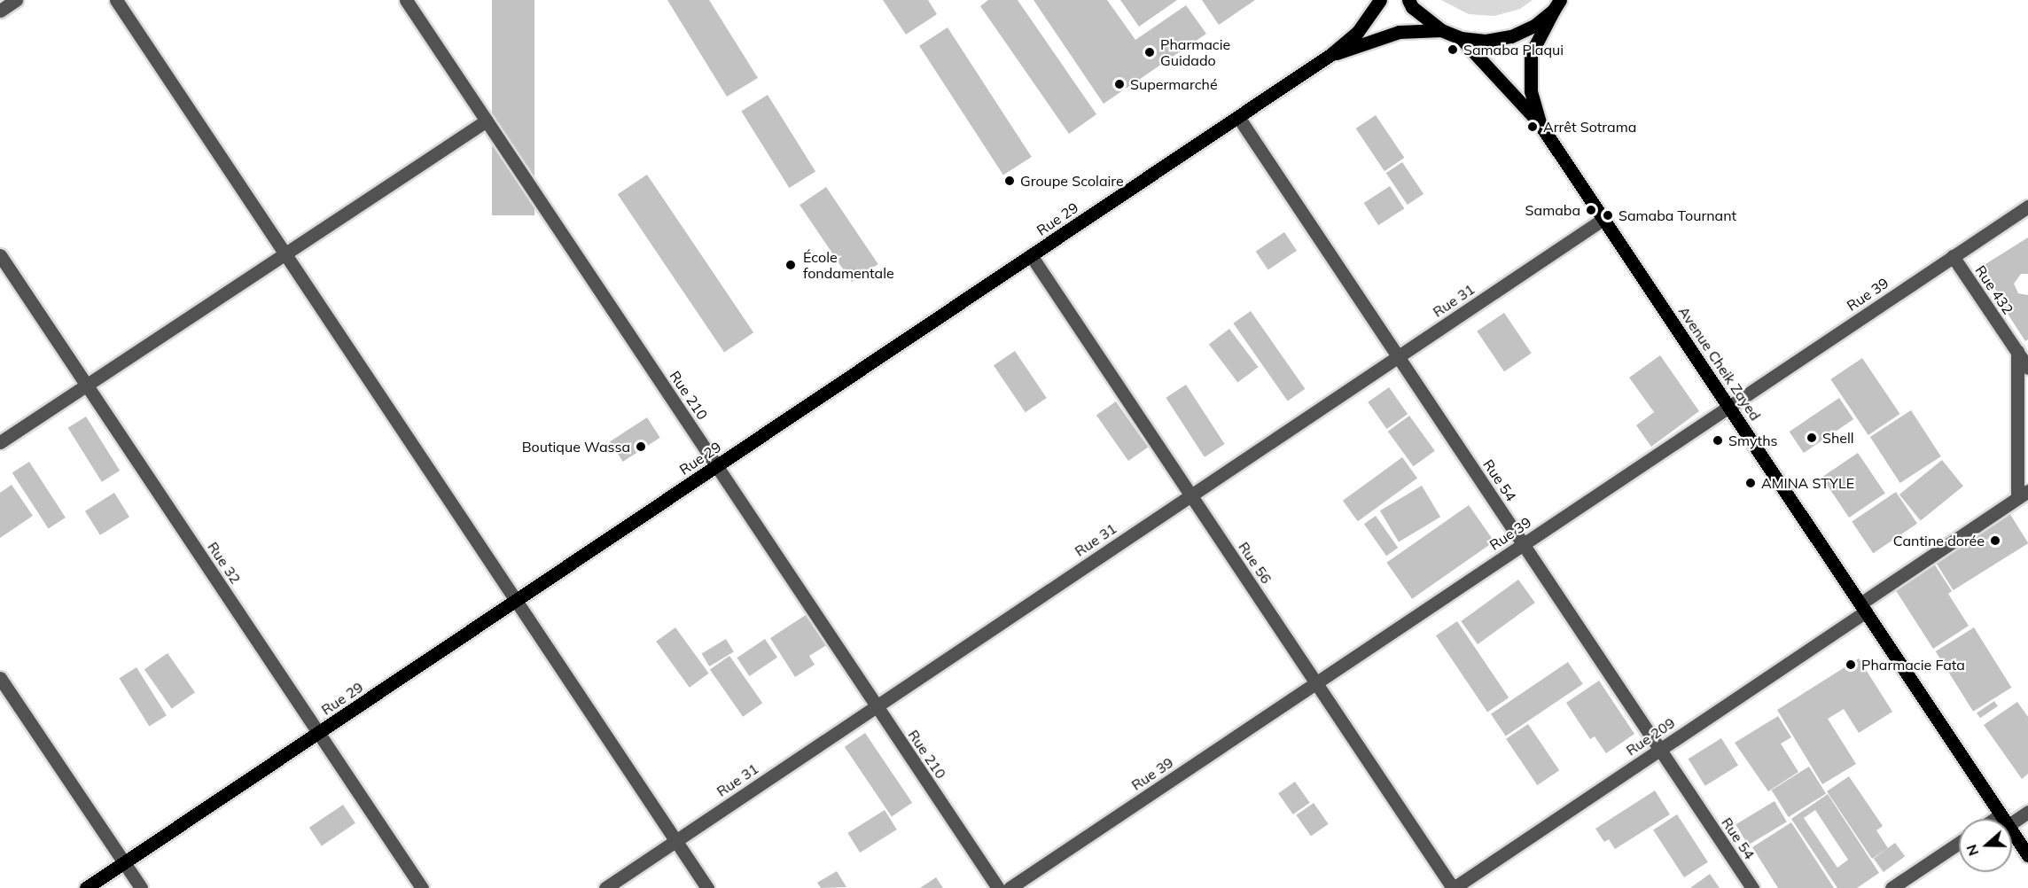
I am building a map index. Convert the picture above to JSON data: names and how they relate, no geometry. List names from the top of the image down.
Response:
{
  "streets": {
    "main road": ["Rue 29", "Avenue Cheik Zayed"],
    "street": [
      "Rue 432",
      "Rue 39",
      "Rue 31",
      "Rue 210",
      "Rue 54",
      "Rue 32",
      "Rue 56",
      "Rue 209"
    ]
  },
  "crossings": [
    ["Rue 29", "Rue 210"],
    ["Rue 29", "Rue 54"],
    ["Rue 29", "Rue 32"],
    ["Rue 29", "Rue 56"],
    ["Rue 432", "Rue 39"],
    ["Rue 39", "Avenue Cheik Zayed"],
    ["Rue 39", "Rue 54"],
    ["Rue 39", "Rue 56"],
    ["Rue 31", "Avenue Cheik Zayed"],
    ["Rue 31", "Rue 210"],
    ["Rue 31", "Rue 54"],
    ["Rue 31", "Rue 56"],
    ["Avenue Cheik Zayed", "Rue 209"],
    ["Rue 54", "Rue 209"],
    ["Rue 56", "Rue 209"]
  ],
  "places": [
    "Samaba Plaqui",
    "Pharmacie Guidado",
    "Supermarché",
    "Arrêt Sotrama",
    "Groupe Scolaire",
    "Samaba",
    "Samaba Tournant",
    "École fondamentale",
    "Shell",
    "Smyths",
    "Boutique Wassa",
    "AMINA STYLE",
    "Cantine dorée",
    "Pharmacie Fata"
  ],
  "north": "left"
}
